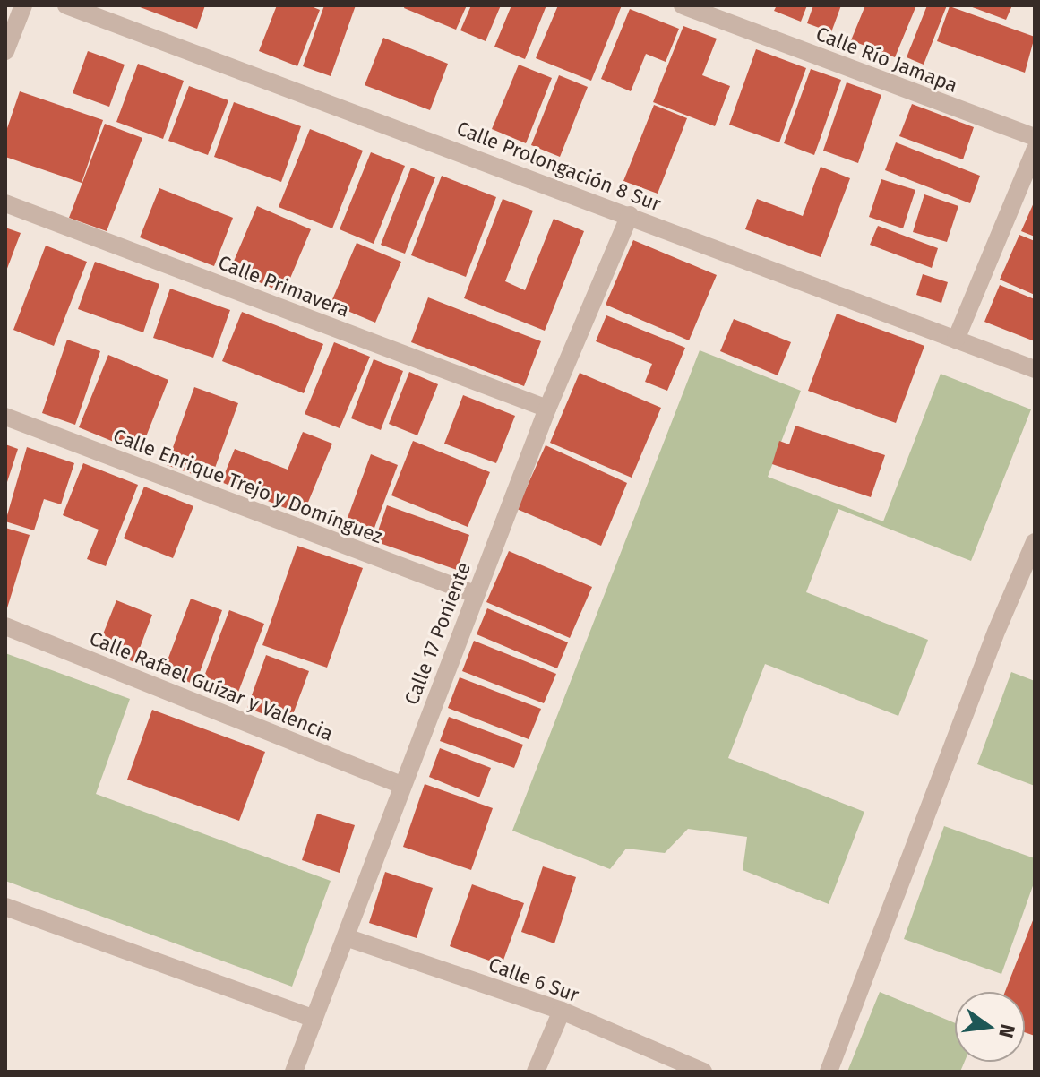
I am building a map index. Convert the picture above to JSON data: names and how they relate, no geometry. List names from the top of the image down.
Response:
{
  "streets": {
    "street": [
      "Calle Río Jamapa",
      "Calle Prolongación 8 Sur",
      "Calle Primavera",
      "Calle Enrique Trejo y Domínguez",
      "Calle 17 Poniente",
      "Calle Rafael Guízar y Valencia",
      "Calle 6 Sur"
    ]
  },
  "crossings": [
    ["Calle Prolongación 8 Sur", "Calle 17 Poniente"],
    ["Calle Primavera", "Calle 17 Poniente"],
    ["Calle Enrique Trejo y Domínguez", "Calle 17 Poniente"],
    ["Calle 17 Poniente", "Calle Rafael Guízar y Valencia"],
    ["Calle 17 Poniente", "Calle 6 Sur"]
  ],
  "north": "right"
}
